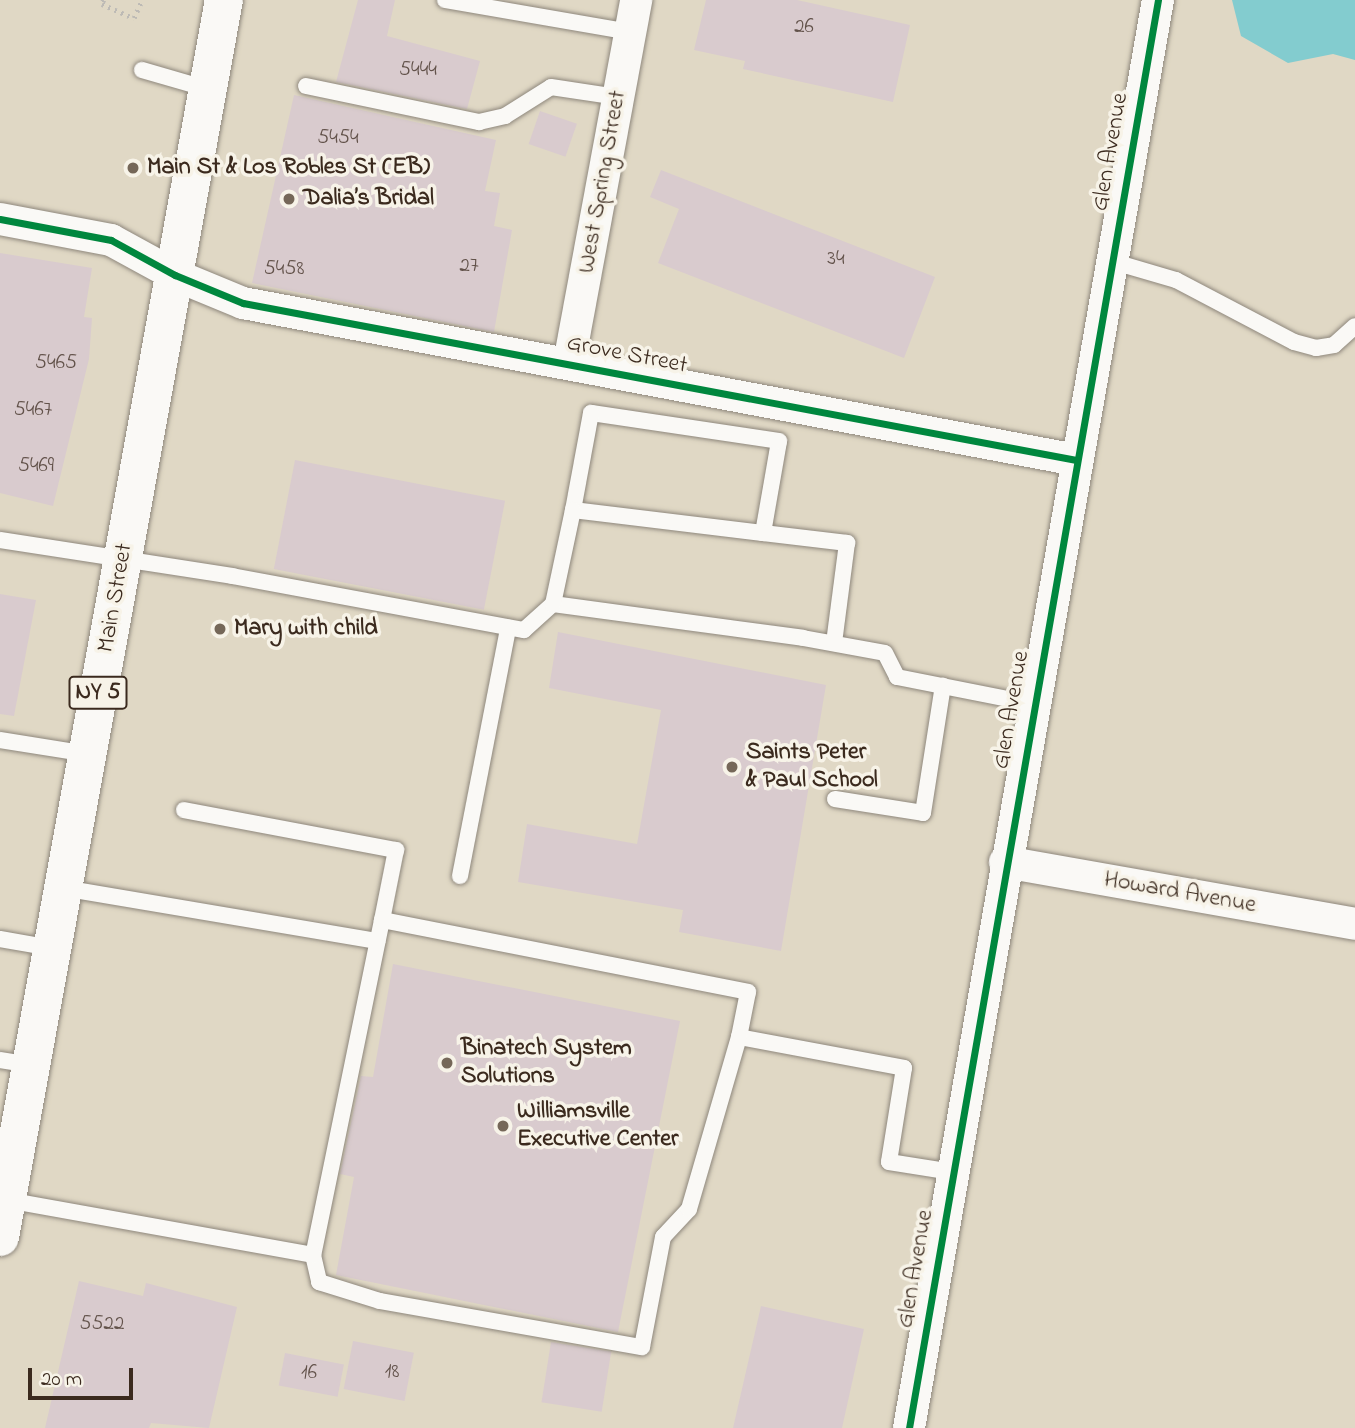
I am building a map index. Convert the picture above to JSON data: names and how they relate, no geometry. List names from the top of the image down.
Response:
{
  "streets": {
    "main road": ["Main Street", "NY 5"],
    "street": [
      "Glen Avenue",
      "West Spring Street",
      "Grove Street",
      "Howard Avenue"
    ]
  },
  "crossings": [
    ["Glen Avenue", "Grove Street"],
    ["Glen Avenue", "Howard Avenue"],
    ["West Spring Street", "Grove Street"],
    ["Grove Street", "Main Street"]
  ],
  "places": [
    "Main St & Los Robles St (EB)",
    "Dalia’s Bridal",
    "Mary with child",
    "Saints Peter & Paul School",
    "Binatech System Solutions",
    "Williamsville Executive Center"
  ],
  "house_numbers": [
    "26",
    "5444",
    "5454",
    "34",
    "27",
    "5458",
    "5465",
    "5467",
    "5469",
    "5522",
    "18",
    "16"
  ],
  "scale_bar": "20 m"
}
